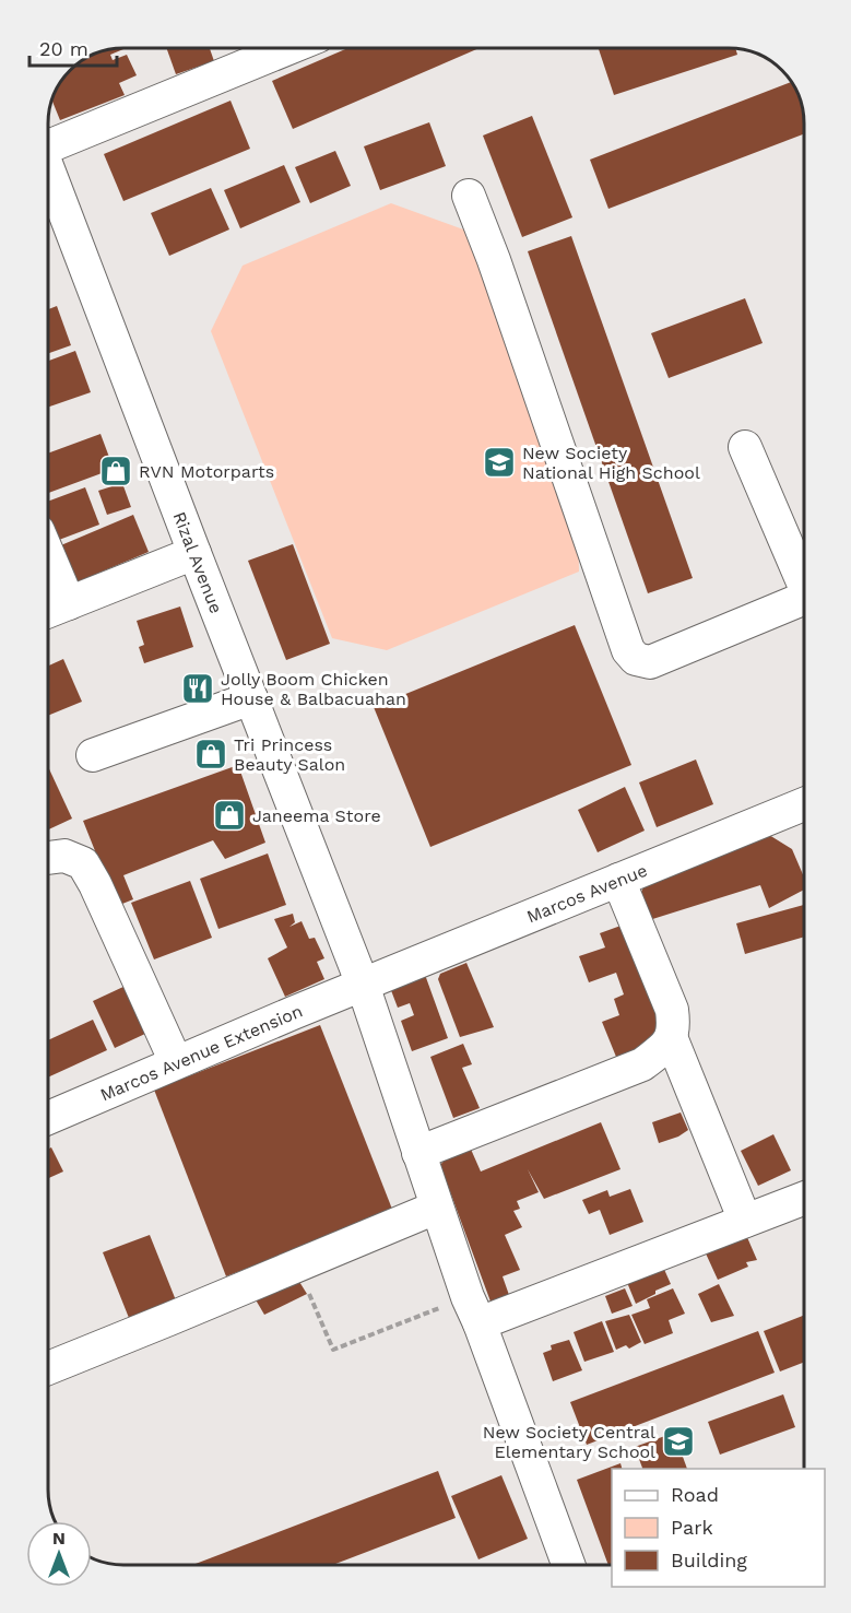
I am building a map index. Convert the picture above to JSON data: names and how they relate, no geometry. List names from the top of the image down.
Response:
{
  "streets": {
    "street": ["Rizal Avenue", "Marcos Avenue", "Marcos Avenue Extension"]
  },
  "crossings": [
    ["Rizal Avenue", "Marcos Avenue"],
    ["Rizal Avenue", "Marcos Avenue Extension"],
    ["Marcos Avenue", "Marcos Avenue Extension"]
  ],
  "places": {
    "school or university": ["New Society National High School", "New Society Central Elementary School"],
    "shop": ["RVN Motorparts", "Tri Princess Beauty Salon", "Janeema Store"],
    "restaurant": ["Jolly Boom Chicken House & Balbacuahan"]
  },
  "legend": ["Road", "Park", "Building"],
  "scale_bar": "20 m",
  "north": "top"
}
